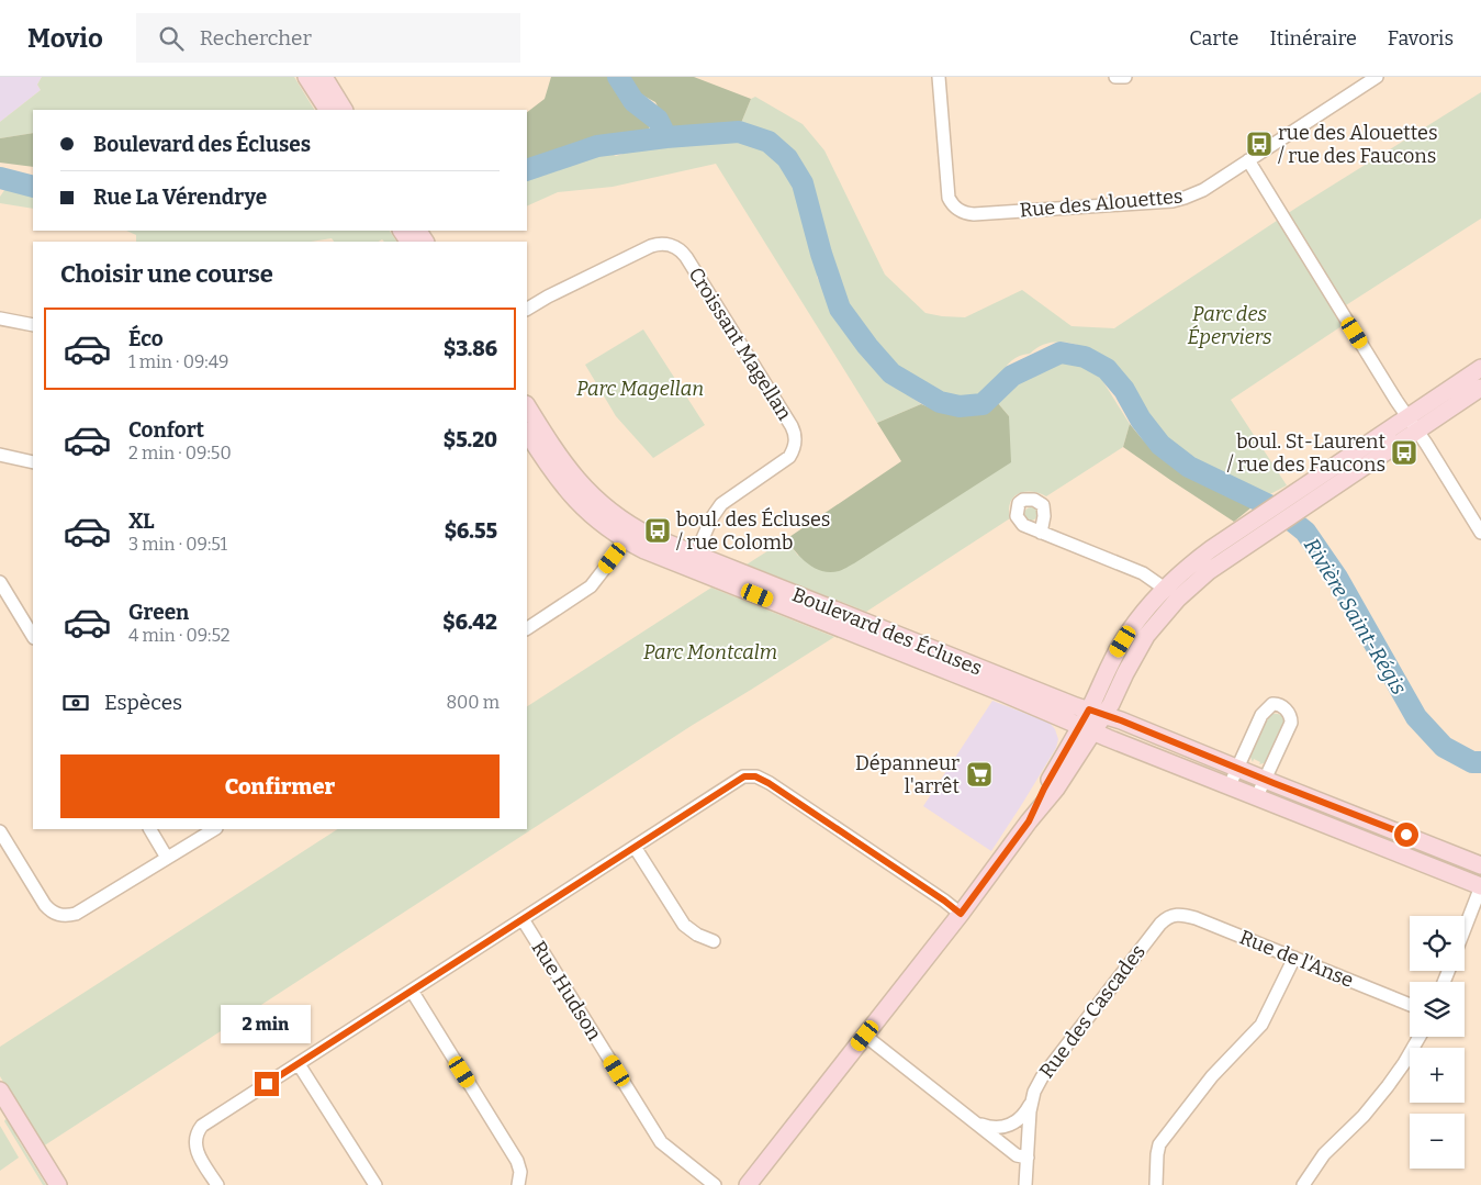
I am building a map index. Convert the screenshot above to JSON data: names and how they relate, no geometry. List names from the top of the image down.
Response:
{
  "streets": {
    "street": [
      "Rue des Alouettes",
      "Croissant Magellan",
      "Boulevard des Écluses",
      "Rue de l'Anse",
      "Rue Hudson",
      "Rue des Cascades"
    ]
  },
  "crossings": [
    ["Croissant Magellan", "Boulevard des Écluses"],
    ["Rue de l'Anse", "Rue des Cascades"]
  ],
  "water": ["Rivière Saint-Régis"],
  "parks": ["Parc des Éperviers", "Parc Magellan", "Parc Montcalm"],
  "places": {
    "bus stop": ["rue des Alouettes / rue des Faucons", "boul. St-Laurent / rue des Faucons", "boul. des Écluses / rue Colomb"],
    "supermarket": ["Dépanneur l'arrêt"]
  },
  "page": {
    "header": "Movio",
    "search": "Rechercher",
    "nav": ["Carte", "Itinéraire", "Favoris"],
    "banner": ["Boulevard des Écluses", "Rue La Vérendrye"],
    "heading": "Choisir une course",
    "list": [
      {
        "name": "Éco",
        "note": "1 min · 09:49",
        "value": "$3.86"
      },
      {
        "name": "Confort",
        "note": "2 min · 09:50",
        "value": "$5.20"
      },
      {
        "name": "XL",
        "note": "3 min · 09:51",
        "value": "$6.55"
      },
      {
        "name": "Green",
        "note": "4 min · 09:52",
        "value": "$6.42"
      }
    ],
    "pay": ["Espèces", "800 m"],
    "buttons": "Confirmer",
    "map_buttons": ["+", "−"],
    "bubble": "2 min"
  }
}
